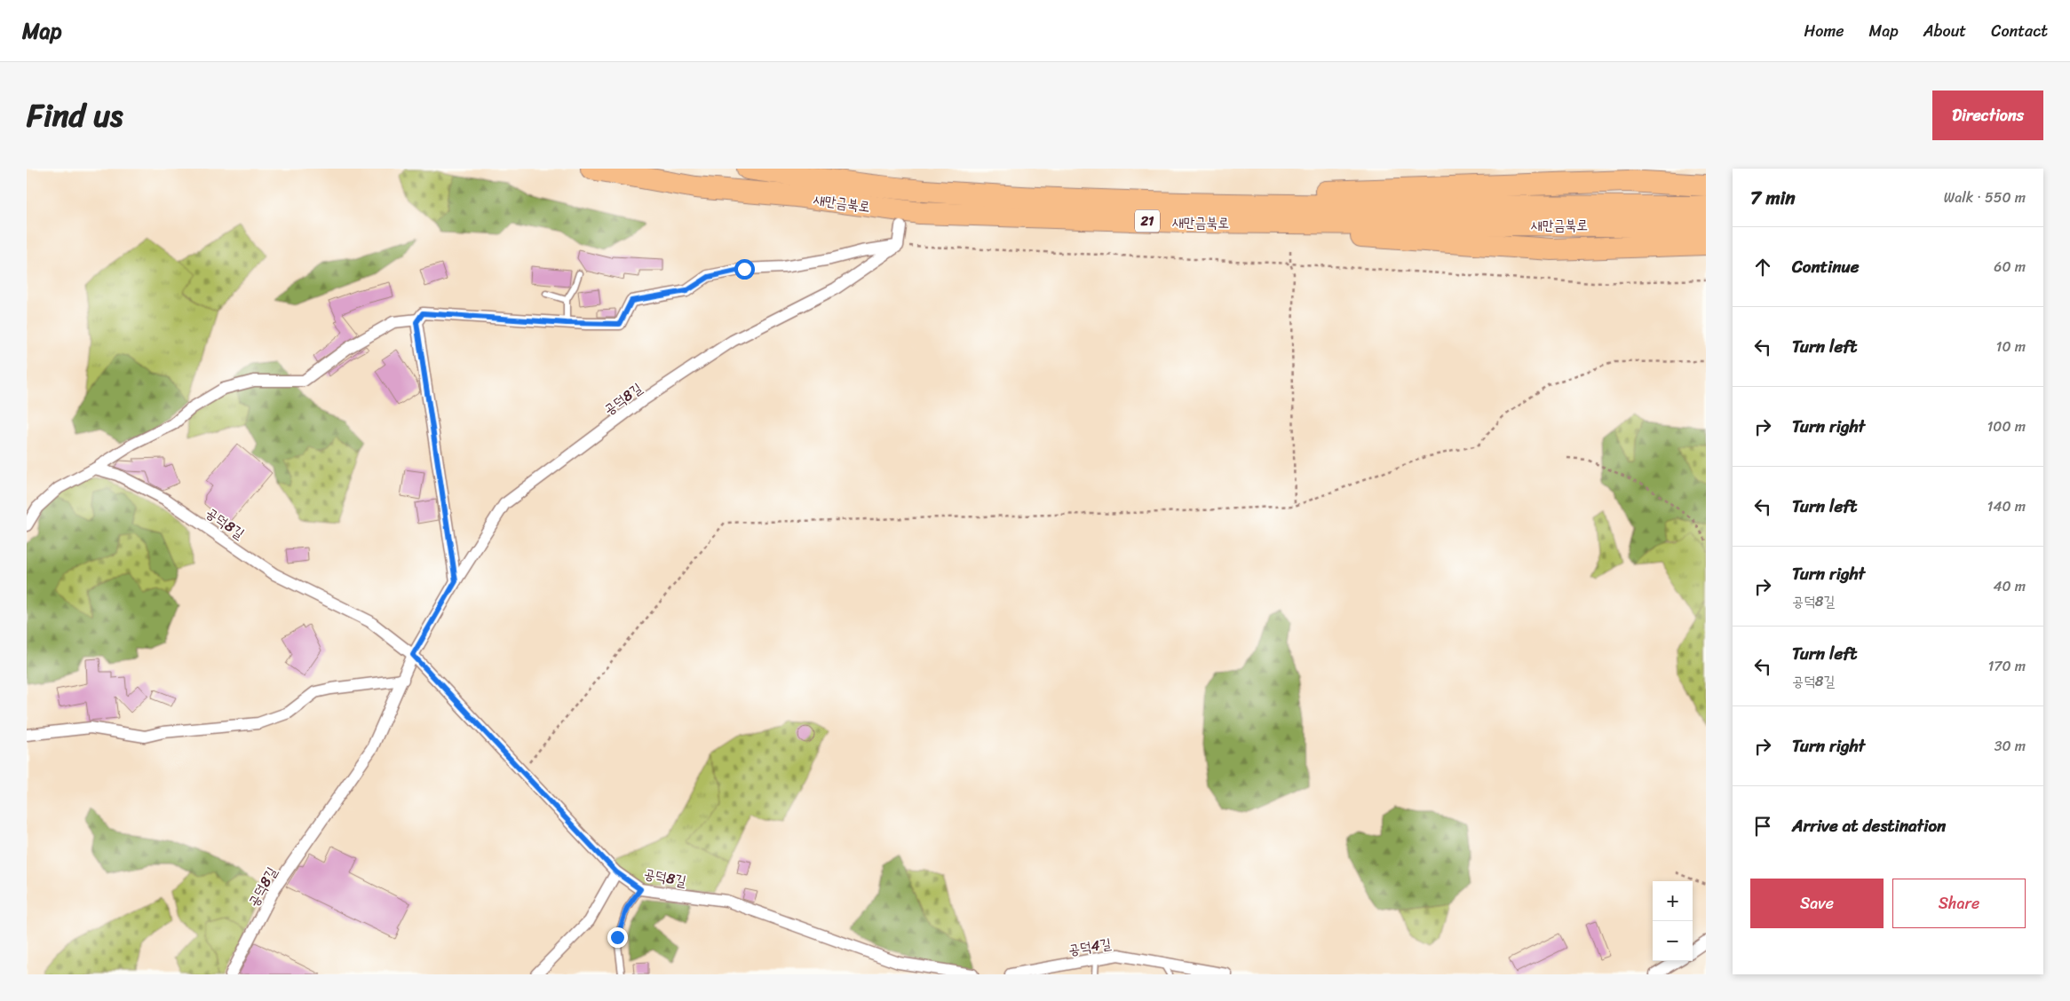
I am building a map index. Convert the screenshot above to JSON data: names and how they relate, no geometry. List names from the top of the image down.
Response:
{
  "streets": {
    "highway": ["새만금북로", "21"],
    "street": ["공덕8길", "공덕4길"]
  },
  "page": {
    "header": "Map",
    "nav": [
      "Home",
      "Map",
      "About",
      "Contact"
    ],
    "title": "Find us",
    "buttons": [
      "Directions",
      ["Save", "Share"]
    ],
    "heading": ["7 min", "Walk · 550 m"],
    "list": [
      ["Continue", "60 m"],
      ["Turn left", "10 m"],
      ["Turn right", "100 m"],
      ["Turn left", "140 m"],
      ["Turn right", "공덕8길", "40 m"],
      ["Turn left", "공덕8길", "170 m"],
      ["Turn right", "30 m"],
      "Arrive at destination"
    ],
    "map_buttons": ["+", "−"]
  }
}
